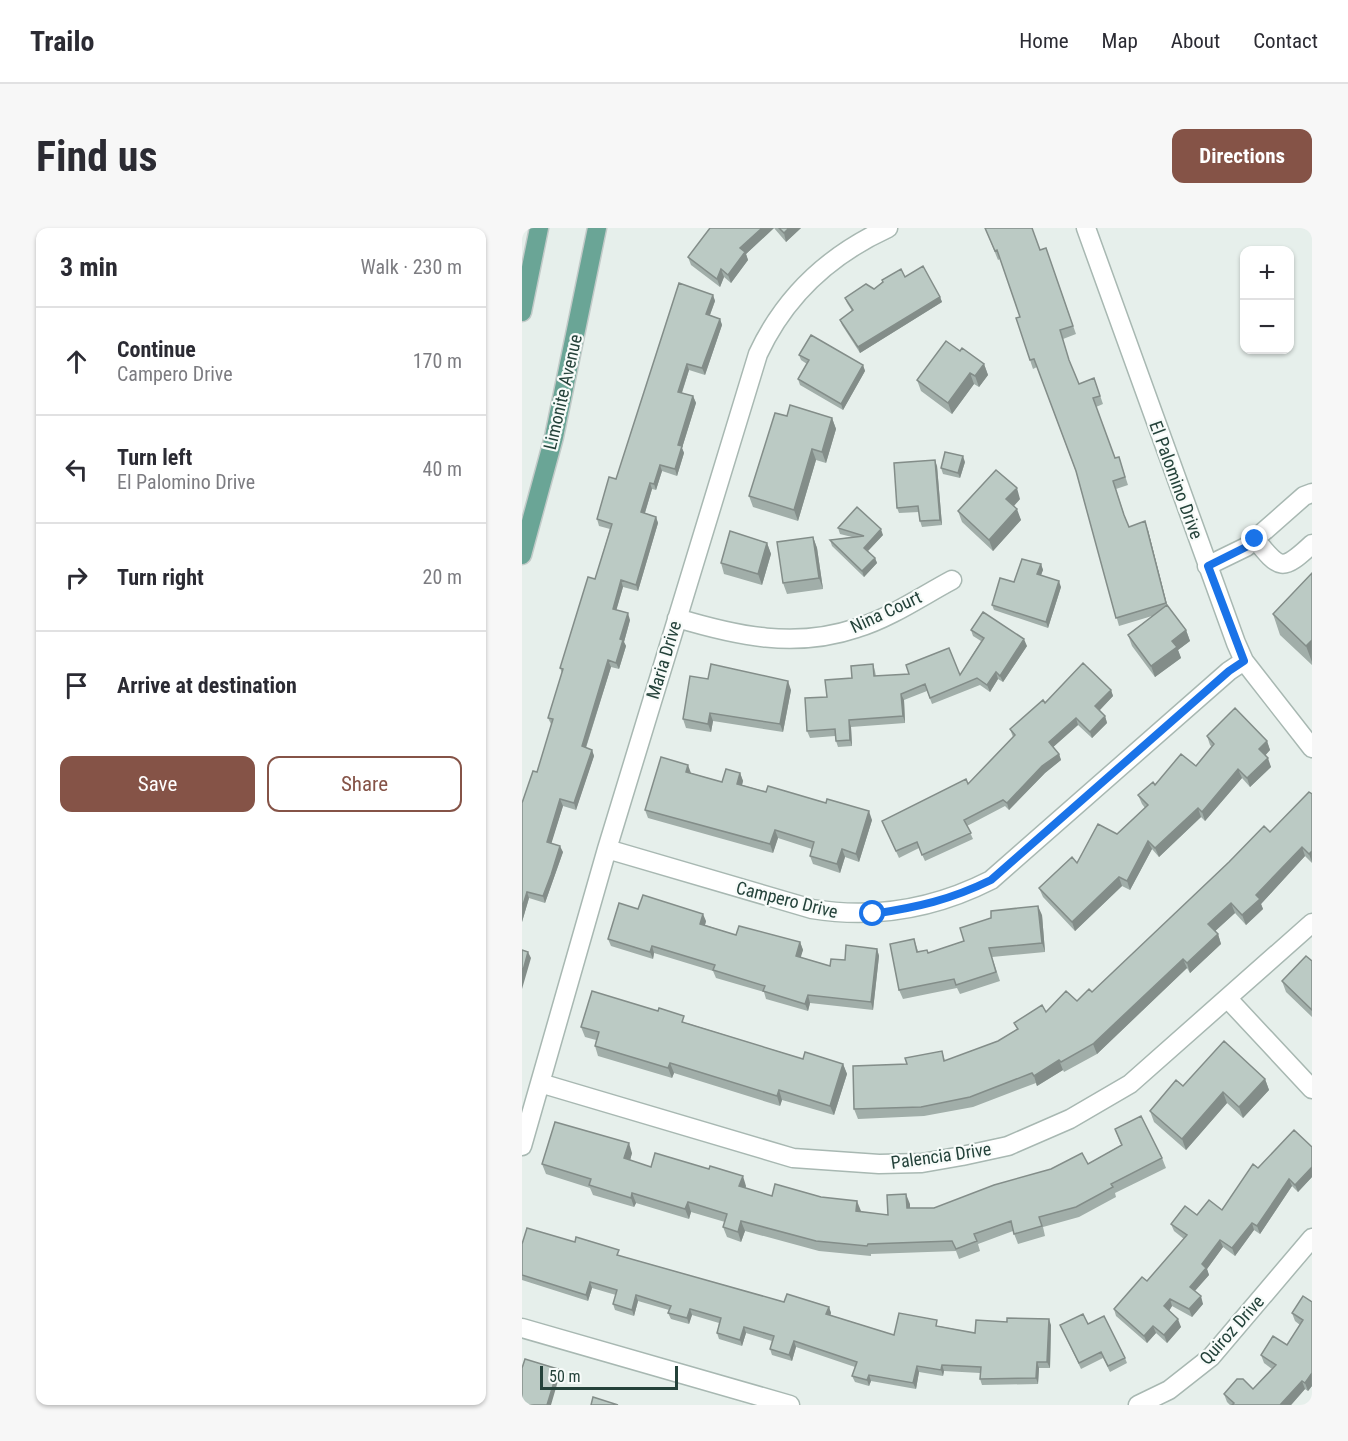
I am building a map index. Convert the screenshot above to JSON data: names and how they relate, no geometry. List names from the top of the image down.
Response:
{
  "streets": {
    "main road": ["Limonite Avenue"],
    "street": [
      "El Palomino Drive",
      "Nina Court",
      "Maria Drive",
      "Campero Drive",
      "Palencia Drive",
      "Quiroz Drive"
    ]
  },
  "crossings": [
    ["El Palomino Drive", "Campero Drive"],
    ["Nina Court", "Maria Drive"],
    ["Maria Drive", "Campero Drive"],
    ["Maria Drive", "Palencia Drive"]
  ],
  "scale_bar": "50 m",
  "page": {
    "header": "Trailo",
    "nav": [
      "Home",
      "Map",
      "About",
      "Contact"
    ],
    "buttons": [
      "Directions",
      ["Save", "Share"]
    ],
    "title": "Find us",
    "heading": ["3 min", "Walk · 230 m"],
    "map_buttons": ["+", "−"],
    "list": [
      ["Continue", "Campero Drive", "170 m"],
      ["Turn left", "El Palomino Drive", "40 m"],
      ["Turn right", "20 m"],
      "Arrive at destination"
    ],
    "scale": "50 m"
  }
}
